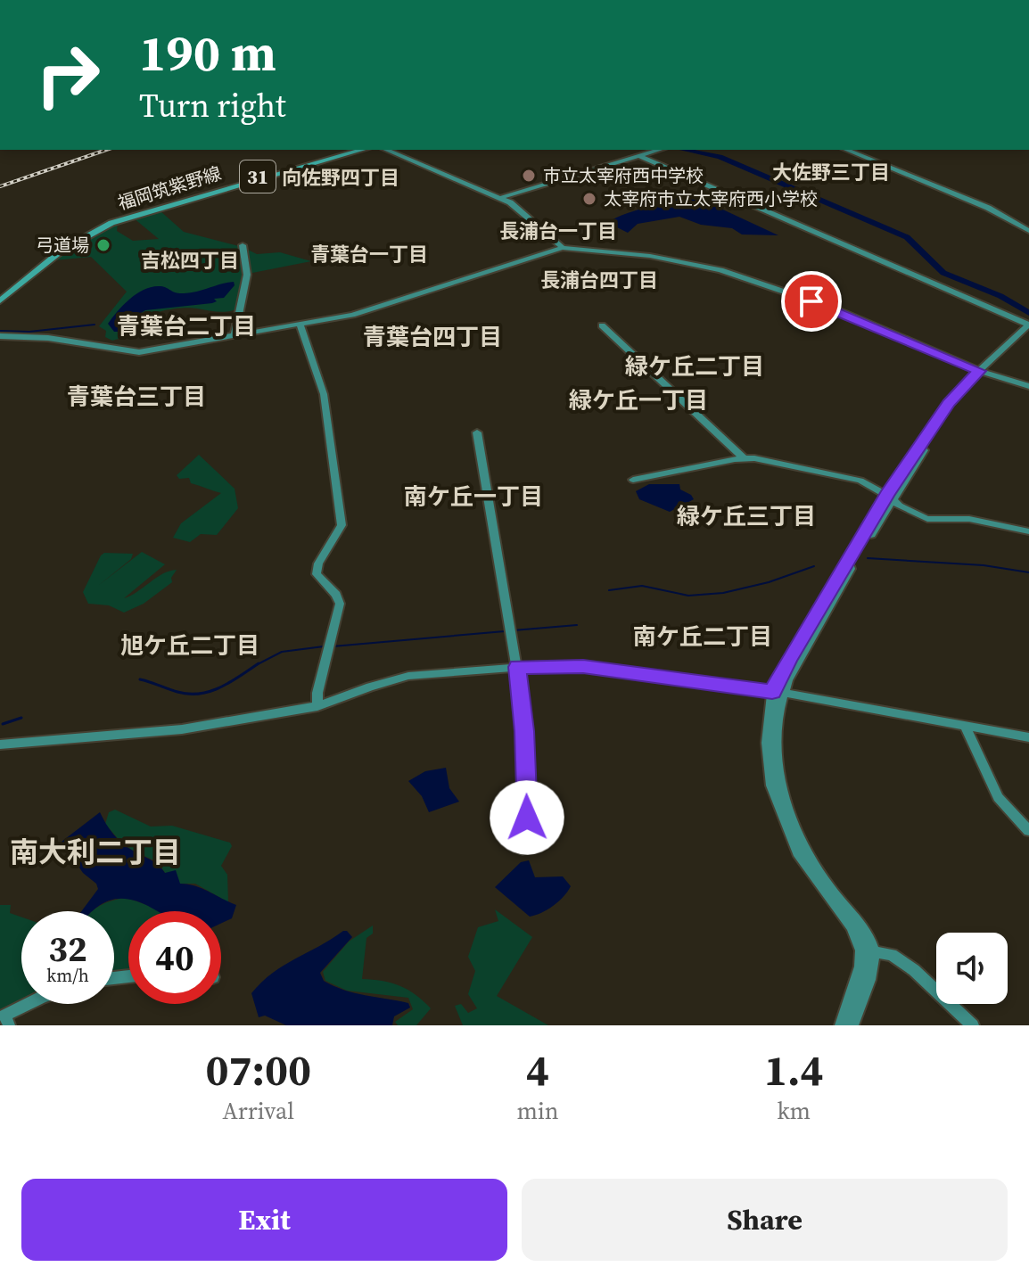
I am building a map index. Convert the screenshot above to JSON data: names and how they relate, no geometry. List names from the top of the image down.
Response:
{
  "streets": {
    "main road": ["31", "福岡筑紫野線"]
  },
  "districts": [
    "大佐野三丁目",
    "向佐野四丁目",
    "長浦台一丁目",
    "青葉台一丁目",
    "吉松四丁目",
    "長浦台四丁目",
    "青葉台二丁目",
    "青葉台四丁目",
    "緑ケ丘二丁目",
    "青葉台三丁目",
    "緑ケ丘一丁目",
    "南ケ丘一丁目",
    "緑ケ丘三丁目",
    "南ケ丘二丁目",
    "旭ケ丘二丁目",
    "南大利二丁目"
  ],
  "places": ["市立太宰府西中学校", "太宰府市立太宰府西小学校", "弓道場"],
  "page": {
    "turn": ["190 m", "Turn right"],
    "speed": "32 km/h",
    "limit": "40",
    "eta": [
      "07:00",
      "Arrival",
      "4",
      "min",
      "1.4",
      "km"
    ],
    "buttons": ["Exit", "Share"]
  }
}
